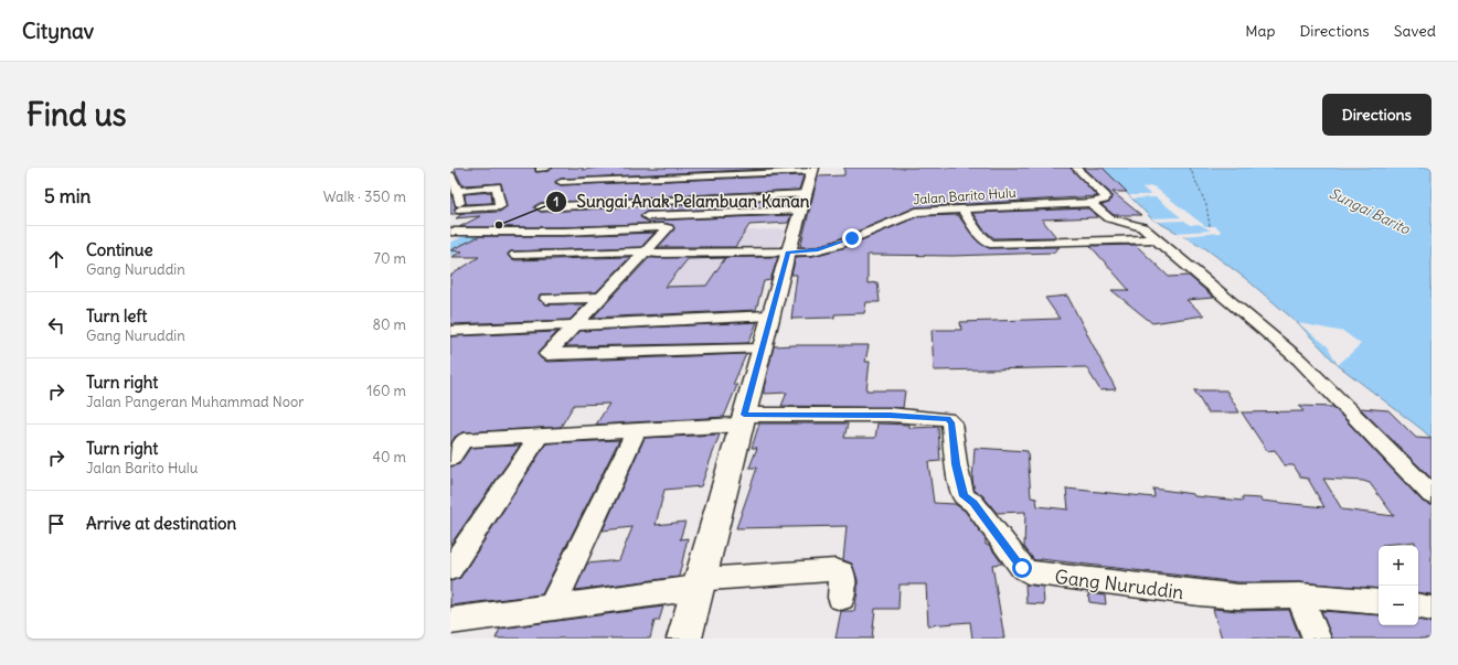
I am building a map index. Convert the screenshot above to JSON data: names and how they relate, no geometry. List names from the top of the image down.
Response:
{
  "streets": {
    "street": ["Jalan Barito Hulu", "Gang Nuruddin"]
  },
  "water": ["Sungai Barito"],
  "places": ["Sungai Anak Pelambuan Kanan"],
  "page": {
    "header": "Citynav",
    "nav": ["Map", "Directions", "Saved"],
    "buttons": "Directions",
    "title": "Find us",
    "heading": ["5 min", "Walk · 350 m"],
    "list": [
      ["Continue", "Gang Nuruddin", "70 m"],
      ["Turn left", "Gang Nuruddin", "80 m"],
      ["Turn right", "Jalan Pangeran Muhammad Noor", "160 m"],
      ["Turn right", "Jalan Barito Hulu", "40 m"],
      "Arrive at destination"
    ],
    "map_buttons": ["+", "−"]
  }
}
